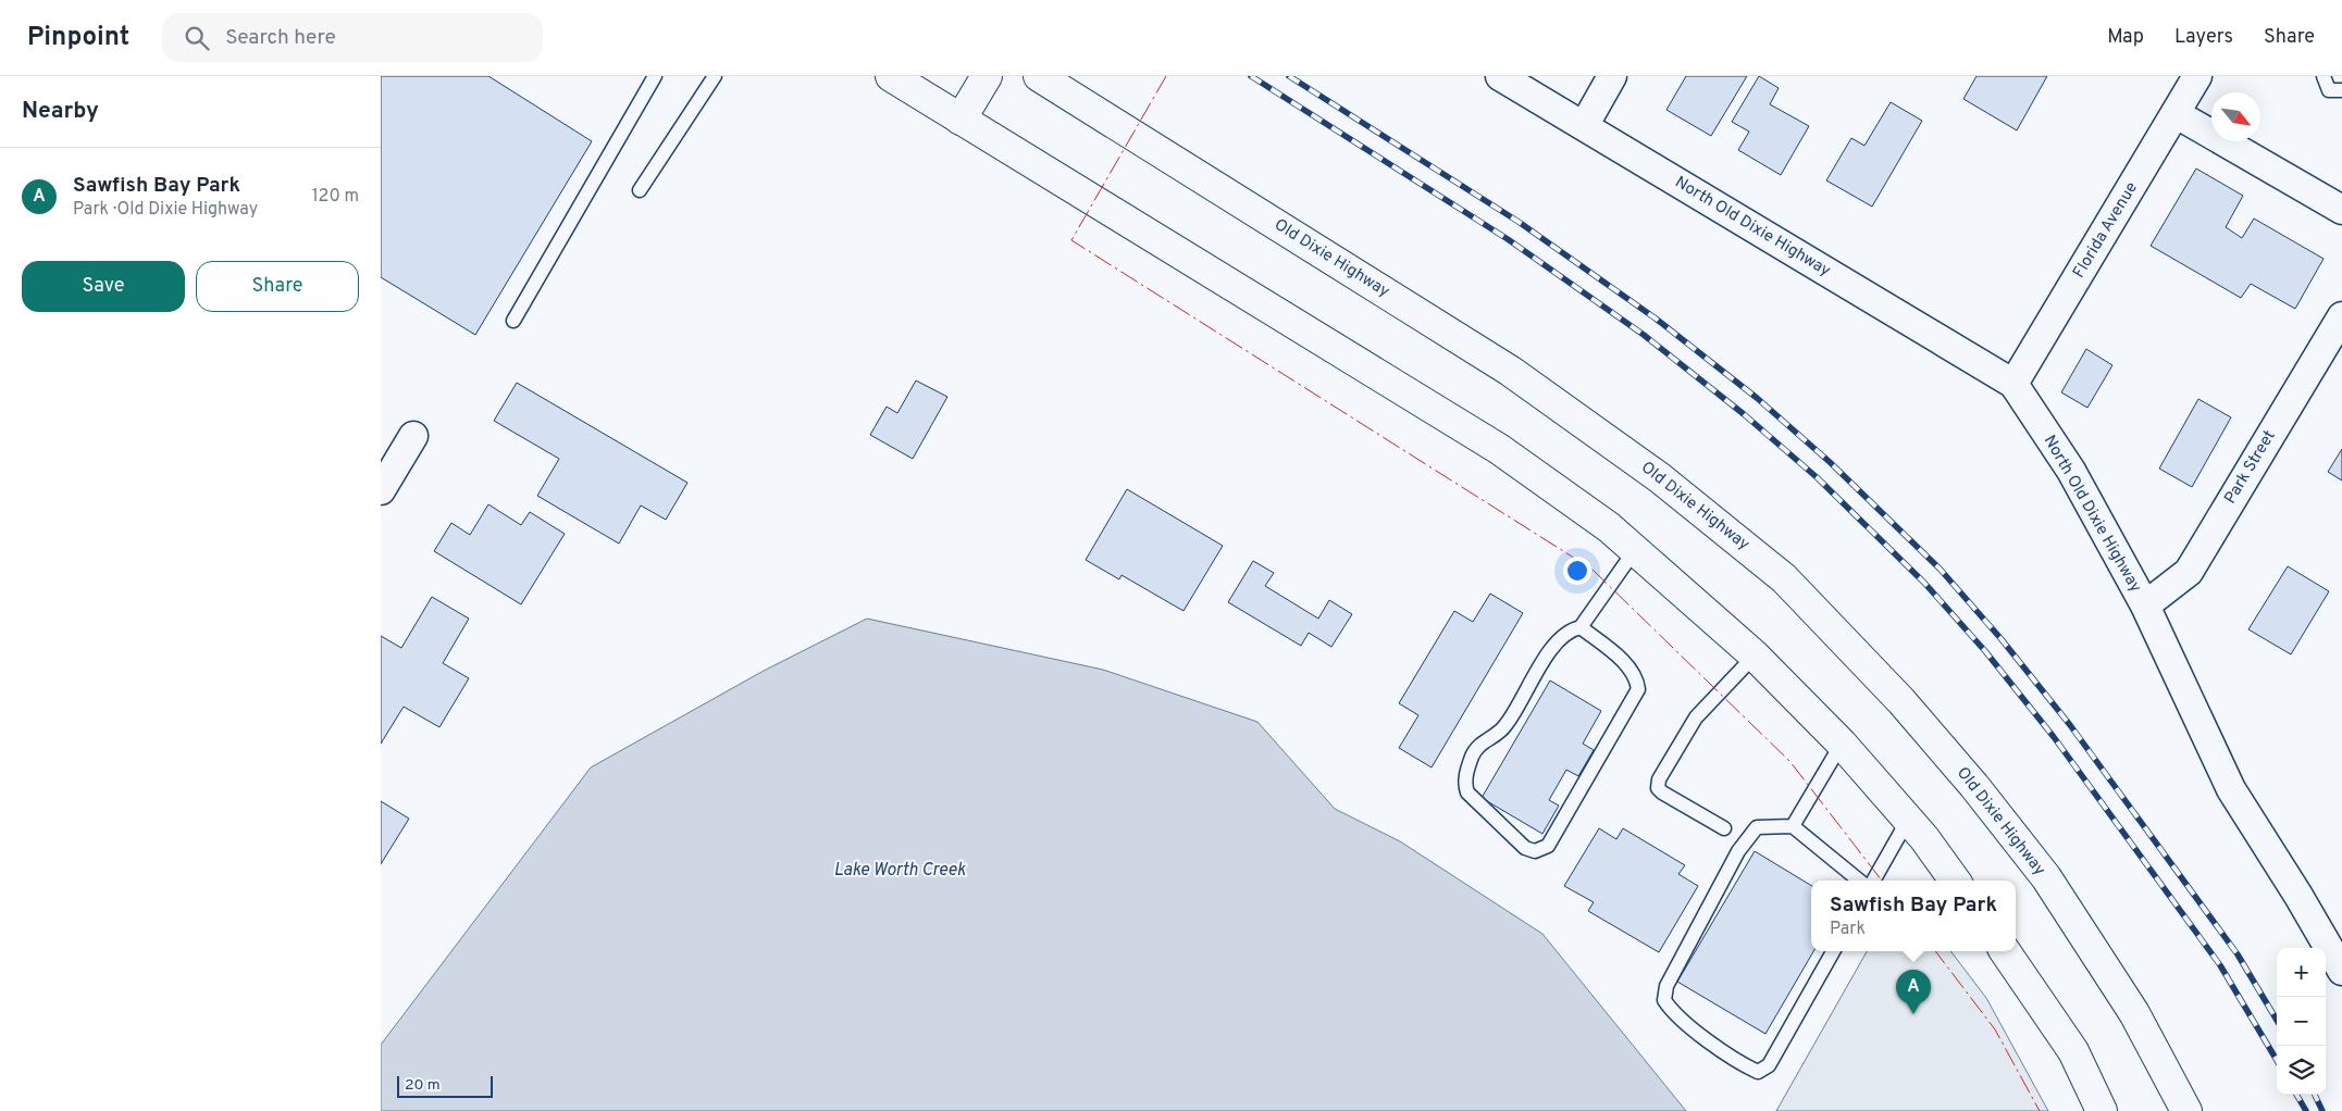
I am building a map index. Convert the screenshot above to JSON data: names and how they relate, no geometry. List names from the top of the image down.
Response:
{
  "streets": {
    "main road": ["Old Dixie Highway"],
    "street": ["North Old Dixie Highway", "Florida Avenue", "Park Street"]
  },
  "crossings": [
    ["North Old Dixie Highway", "Florida Avenue"],
    ["North Old Dixie Highway", "Park Street"]
  ],
  "water": ["Lake Worth Creek"],
  "scale_bar": "20 m",
  "north": "bottom right",
  "page": {
    "header": "Pinpoint",
    "search": "Search here",
    "nav": ["Map", "Layers", "Share"],
    "heading": "Nearby",
    "list": [
      {
        "mark": "A",
        "name": "Sawfish Bay Park",
        "note": "Park · Old Dixie Highway",
        "value": "120 m"
      }
    ],
    "buttons": ["Save", "Share"],
    "popup": ["Sawfish Bay Park", "Park"],
    "map_buttons": ["+", "−"],
    "pins": "A",
    "scale": "20 m"
  }
}
